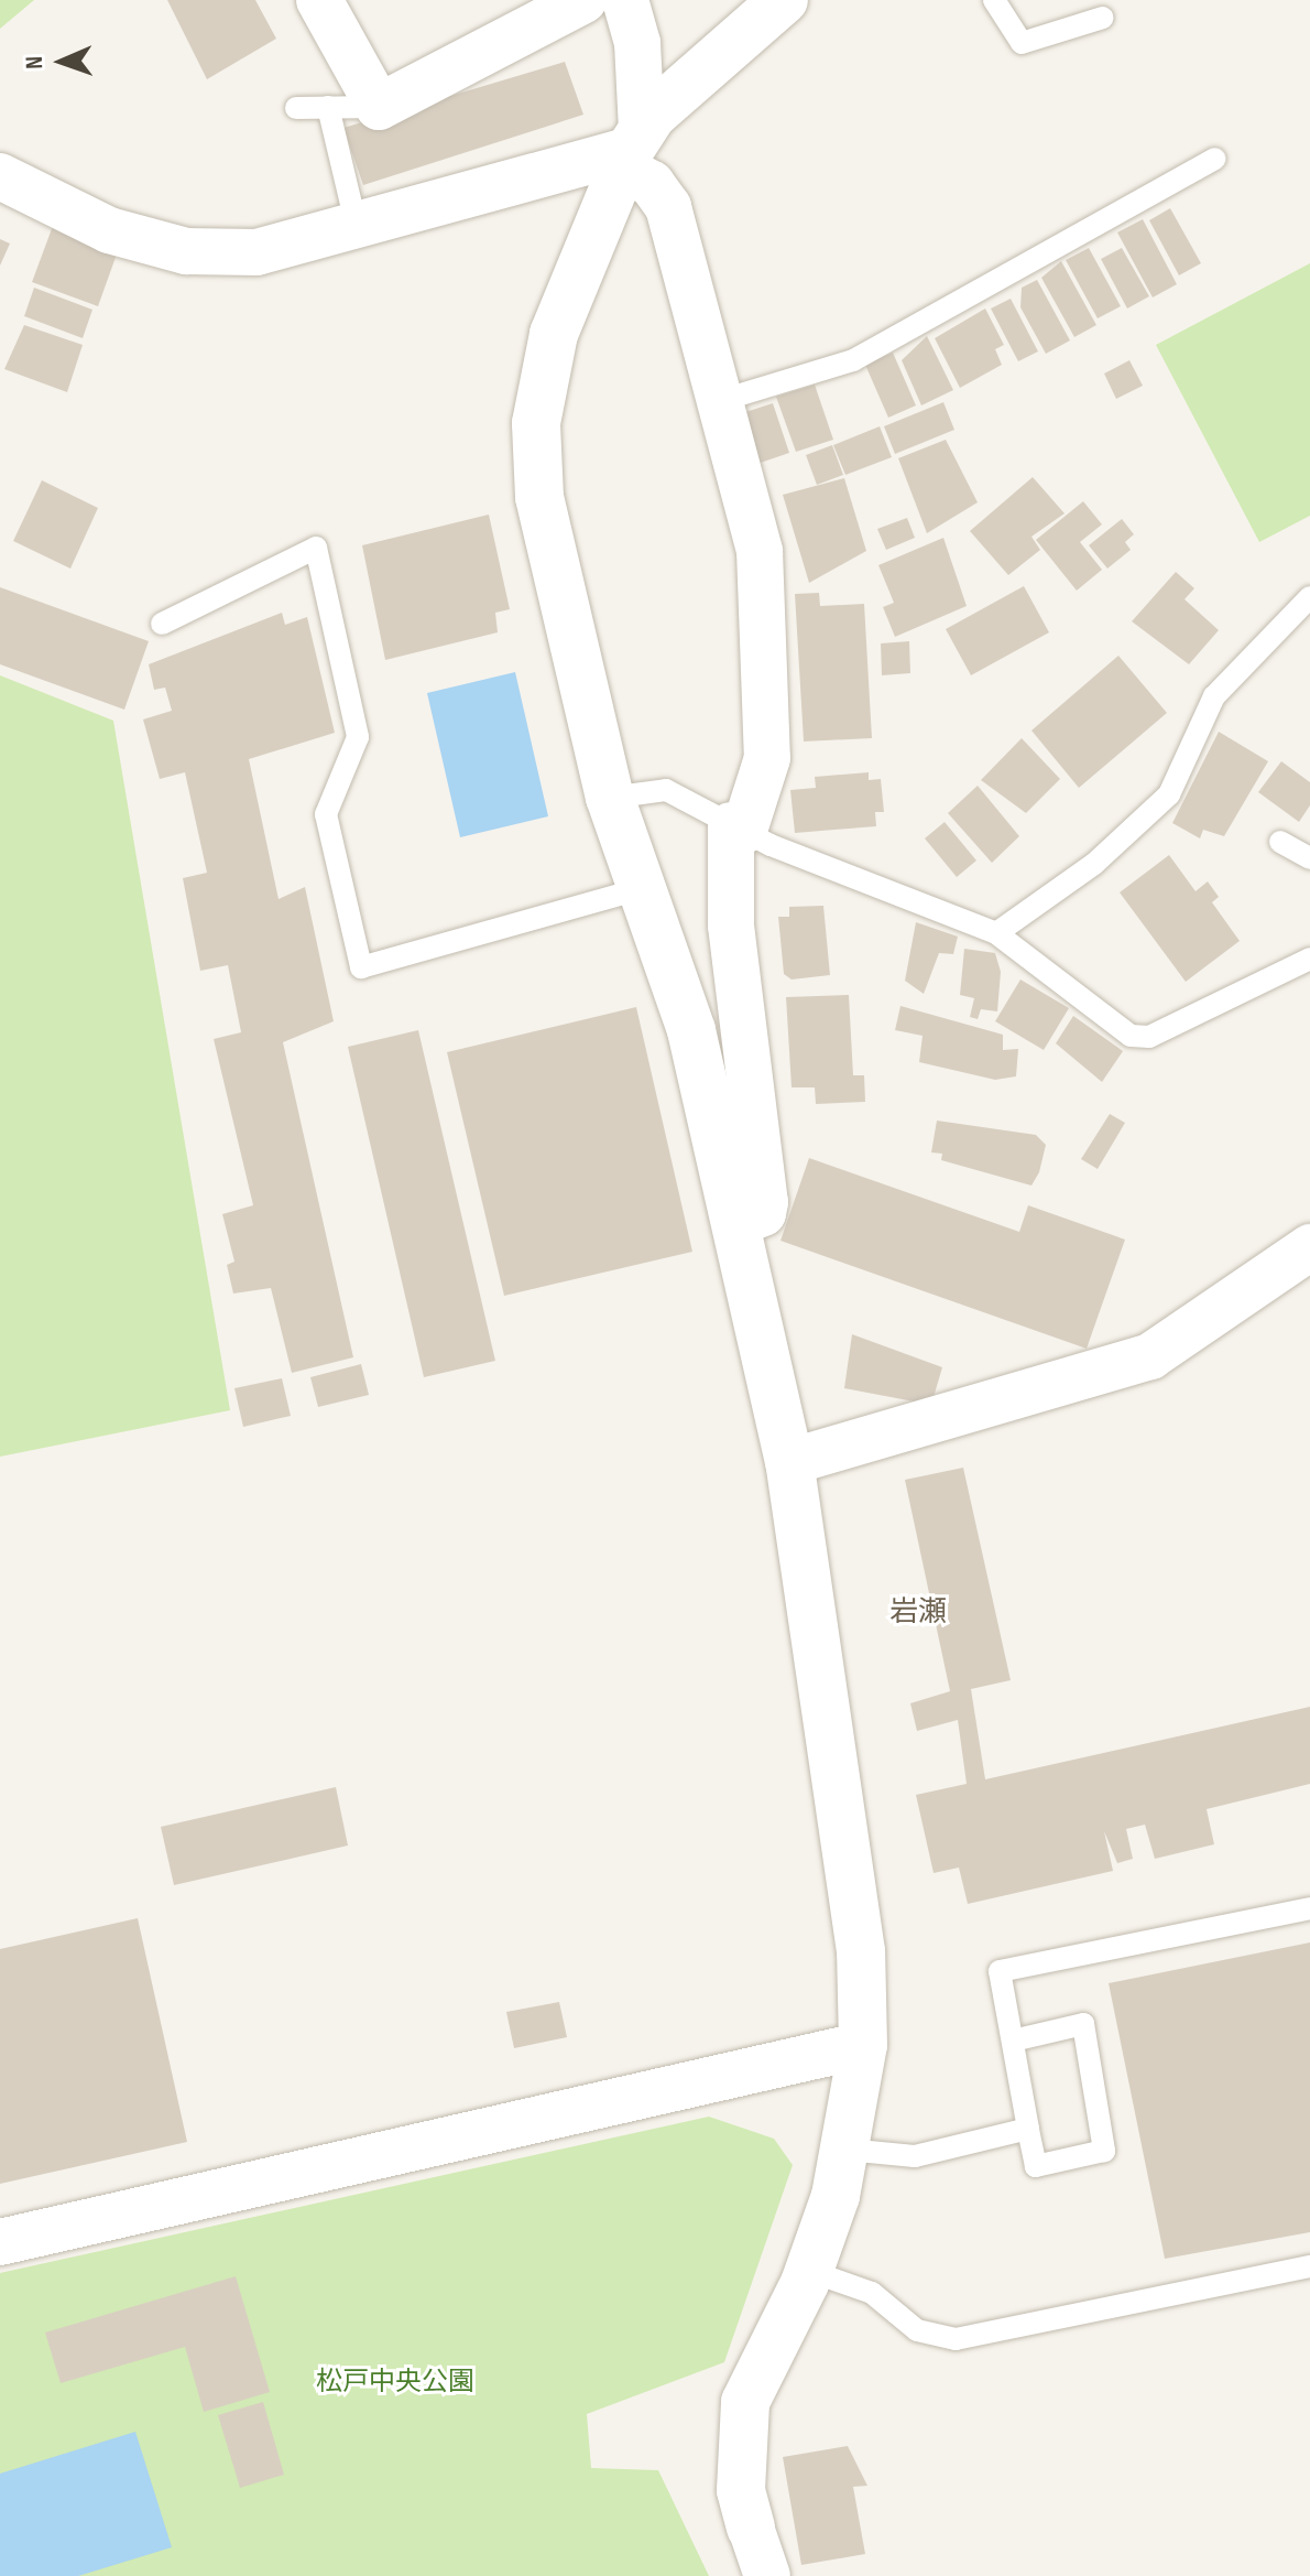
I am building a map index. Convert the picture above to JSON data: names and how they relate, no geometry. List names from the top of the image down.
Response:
{
  "districts": ["岩瀬"],
  "parks": ["松戸中央公園"],
  "north": "left"
}
